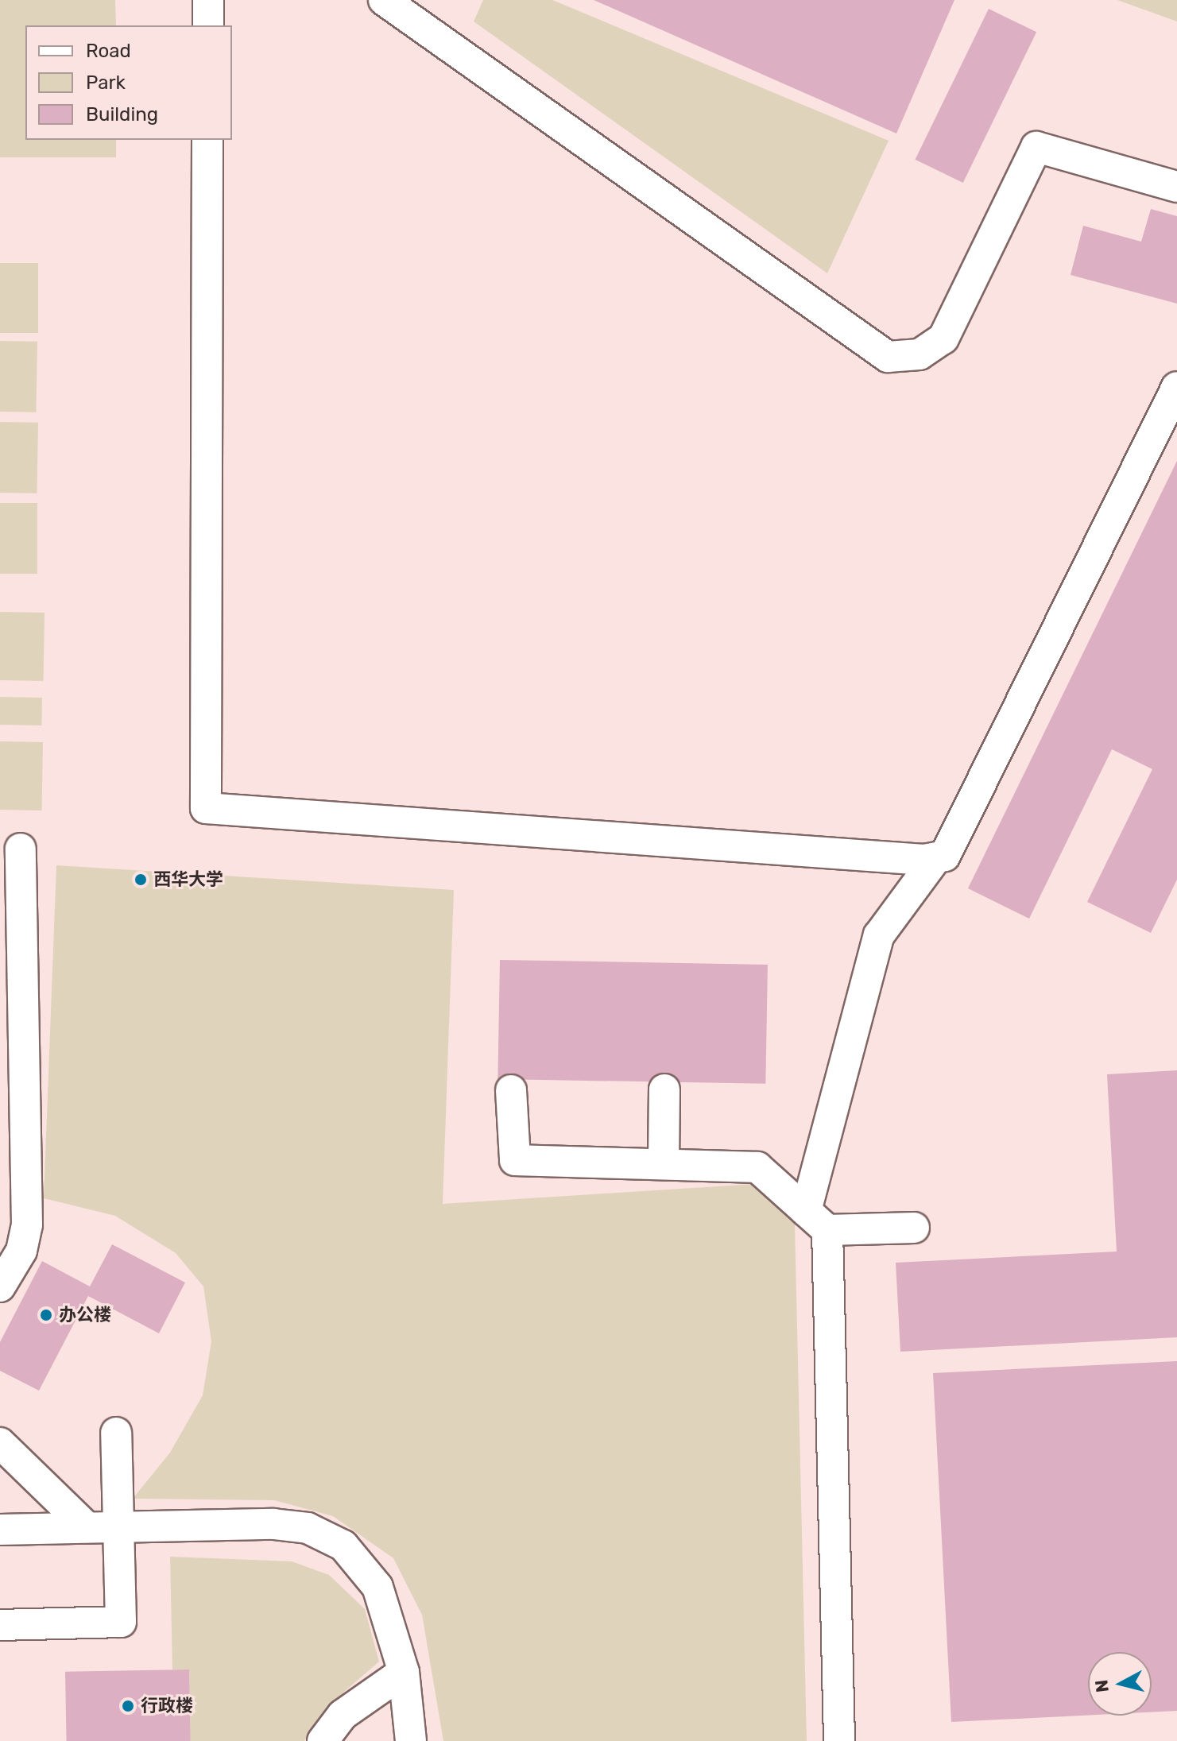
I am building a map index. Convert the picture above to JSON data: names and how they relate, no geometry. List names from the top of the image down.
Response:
{
  "places": ["西华大学", "办公楼", "行政楼"],
  "legend": ["Road", "Park", "Building"],
  "north": "left"
}
